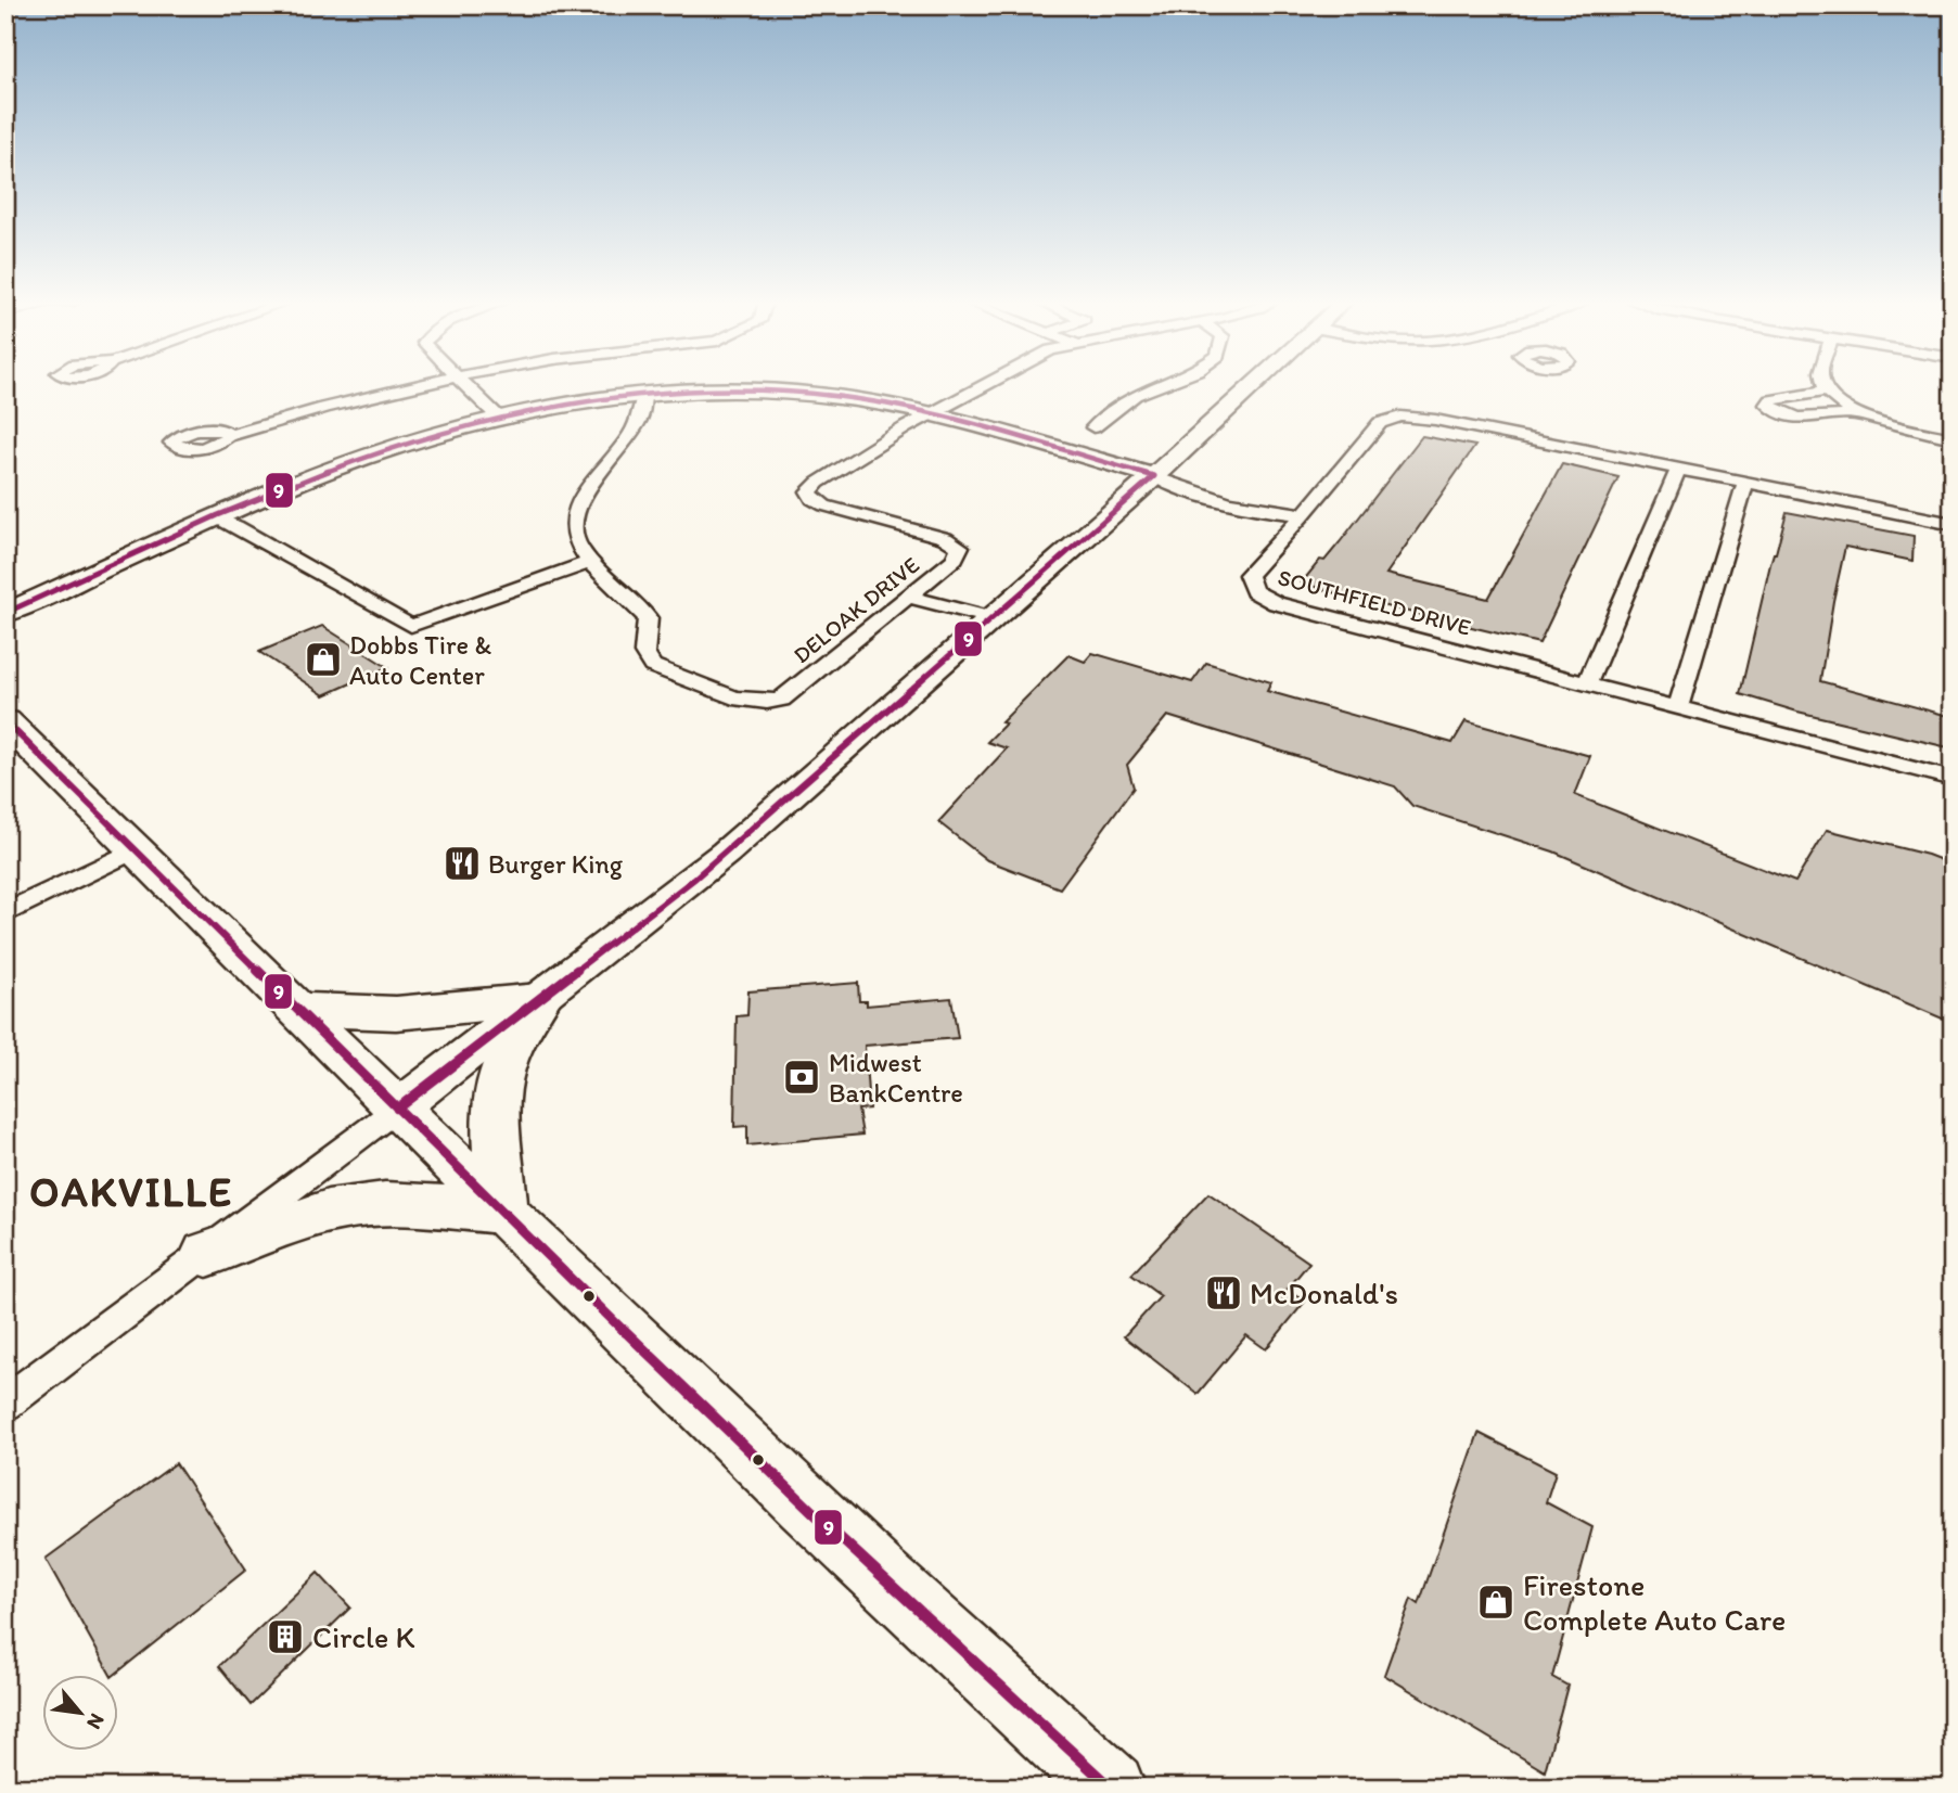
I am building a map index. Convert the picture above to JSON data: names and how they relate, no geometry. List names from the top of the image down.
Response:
{
  "streets": {
    "street": ["SOUTHFIELD DRIVE", "DELOAK DRIVE"]
  },
  "districts": ["OAKVILLE"],
  "places": {
    "shop": ["Dobbs Tire & Auto Center", "Firestone Complete Auto Care"],
    "restaurant": ["Burger King", "McDonald's"],
    "bank": ["Midwest BankCentre"],
    "building": ["Circle K"]
  },
  "lines": ["transit line 9"],
  "north": "bottom right"
}
